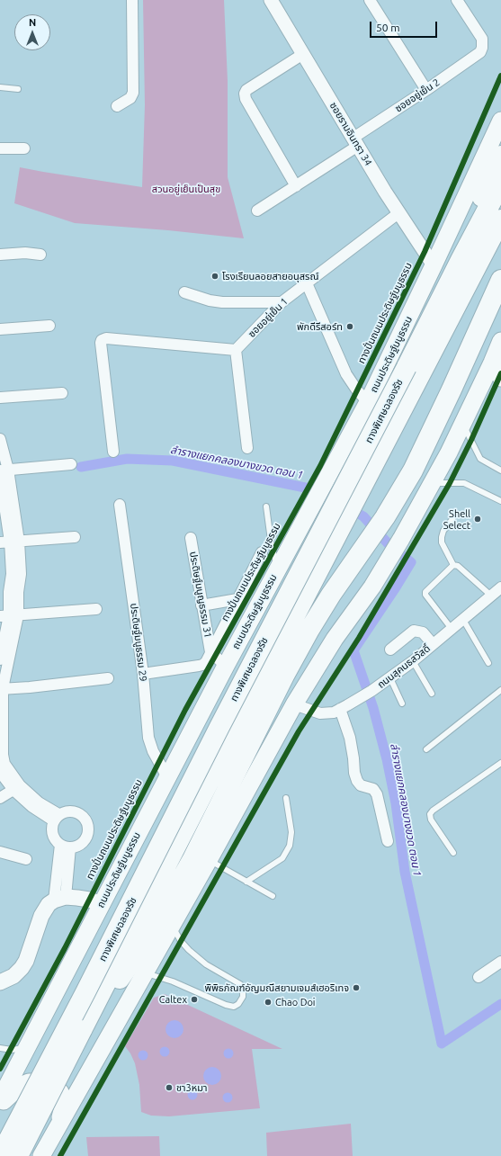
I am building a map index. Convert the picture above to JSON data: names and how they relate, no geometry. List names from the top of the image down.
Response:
{
  "streets": {
    "highway": ["ทางพิเศษฉลองรัช"],
    "main road": ["ถนนประดิษฐ์มนูธรรม"],
    "street": [
      "ซอยอยู่เย็น 2",
      "ซอยรามอินทรา 34",
      "ซอยอยู่เย็น 1",
      "ประดิษฐ์มนูญธรรม 31",
      "ประดิษฐ์มนูธรรม 29",
      "ถนนสุคนธสวัสดิ์"
    ],
    "cycle path": ["ทางปั่นถนนประดิษฐ์มนูธรรม"]
  },
  "crossings": [
    ["ซอยอยู่เย็น 2", "ซอยรามอินทรา 34"],
    ["ซอยรามอินทรา 34", "ซอยอยู่เย็น 1"],
    ["ซอยรามอินทรา 34", "ถนนประดิษฐ์มนูธรรม"],
    ["ถนนประดิษฐ์มนูธรรม", "ประดิษฐ์มนูญธรรม 31"],
    ["ถนนประดิษฐ์มนูธรรม", "ประดิษฐ์มนูธรรม 29"]
  ],
  "water": ["ลำรางแยกคลองบางขวด ตอน 1"],
  "parks": ["สวนอยู่เย็นเป็นสุข"],
  "places": [
    "โรงเรียนลอยสายอนุสรณ์",
    "พักดีรีสอร์ท",
    "Shell Select",
    "พิพิธภัณฑ์อัญมณีสยามเจมส์เฮอริเทจ",
    "Caltex",
    "Chao Doi",
    "ชา3หมา"
  ],
  "scale_bar": "50 m",
  "north": "top"
}
